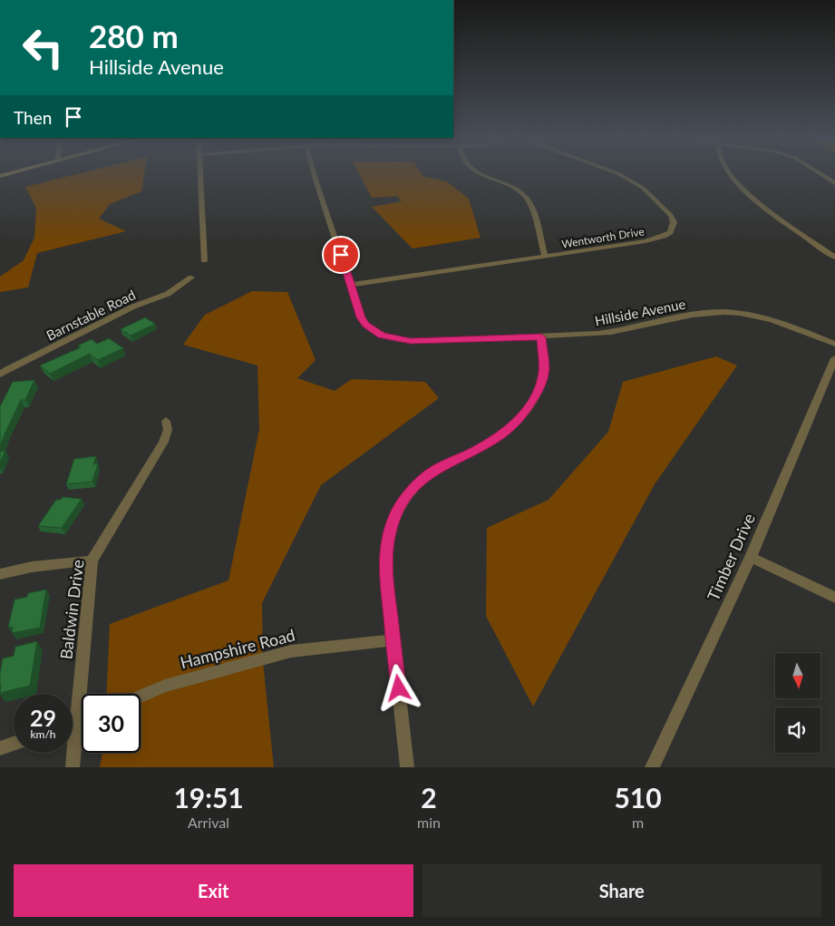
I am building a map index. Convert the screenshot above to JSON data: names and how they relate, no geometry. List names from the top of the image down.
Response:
{
  "streets": {
    "street": [
      "Wentworth Drive",
      "Hillside Avenue",
      "Barnstable Road",
      "Timber Drive",
      "Baldwin Drive",
      "Hampshire Road"
    ]
  },
  "crossings": [
    ["Wentworth Drive", "Hillside Avenue"]
  ],
  "north": "bottom",
  "page": {
    "turn": ["280 m", "Hillside Avenue"],
    "then": "Then",
    "speed": "29 km/h",
    "limit": "30",
    "eta": [
      "19:51",
      "Arrival",
      "2",
      "min",
      "510",
      "m"
    ],
    "buttons": ["Exit", "Share"]
  }
}
